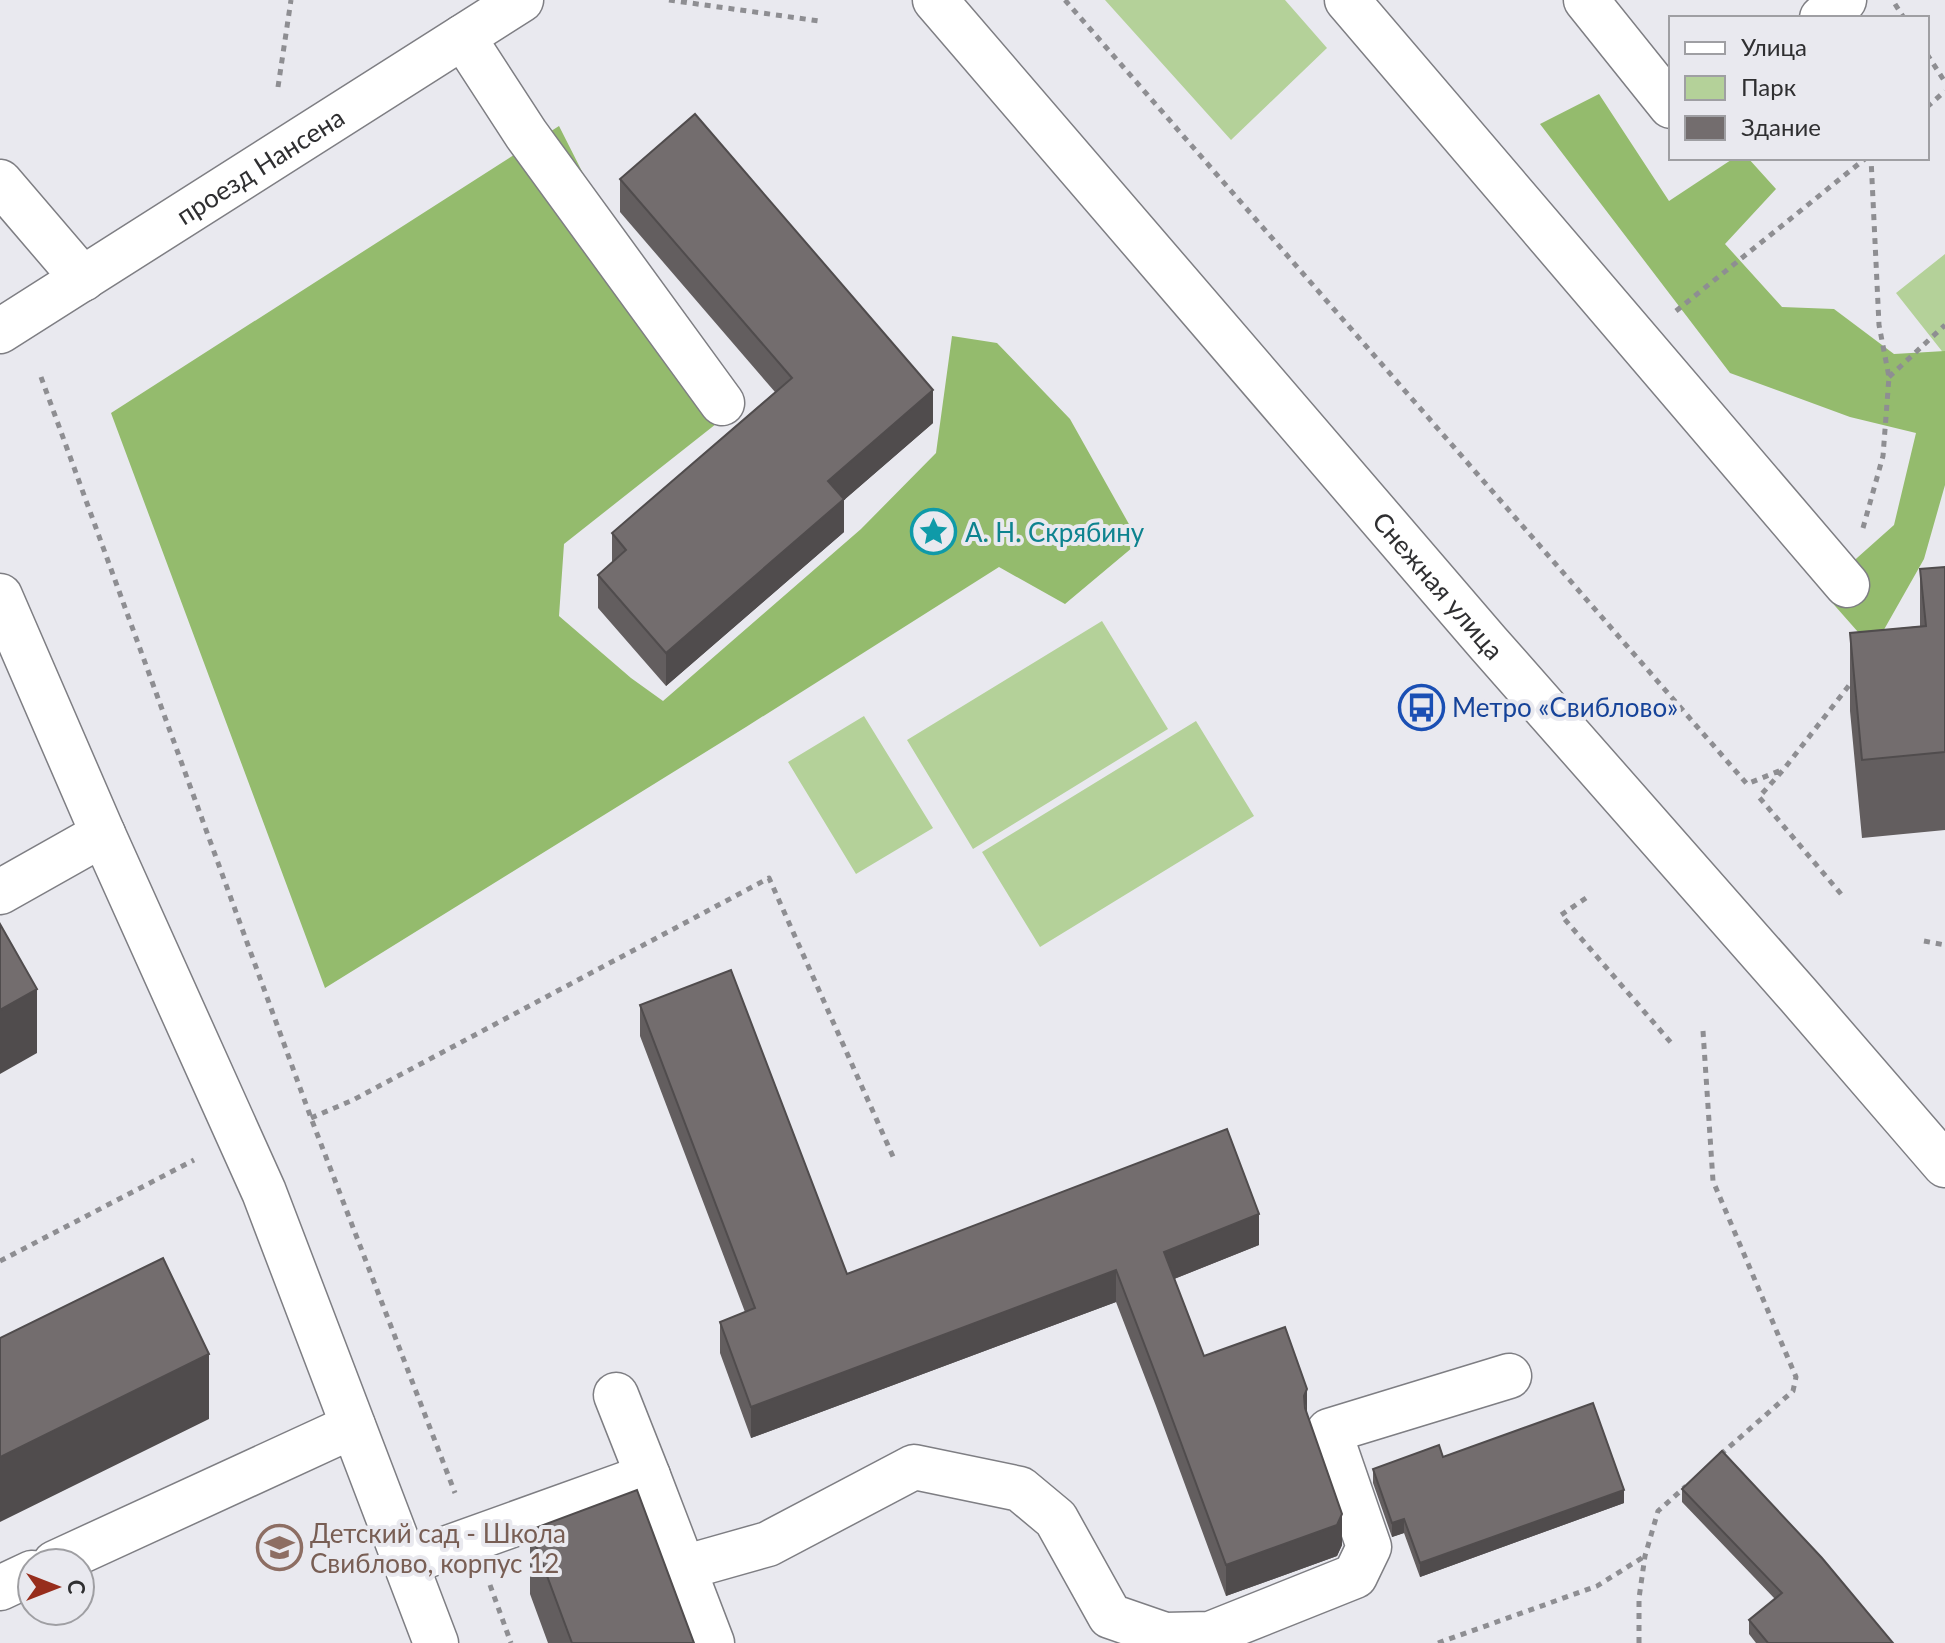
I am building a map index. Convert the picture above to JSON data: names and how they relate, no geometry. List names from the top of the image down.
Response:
{
  "streets": {
    "street": ["проезд Нансена", "Снежная улица"]
  },
  "places": {
    "place": ["А. Н. Скрябину"],
    "bus stop": ["Метро «Свиблово»"],
    "school or university": ["Детский сад - Школа Свиблово, корпус 12"]
  },
  "legend": ["Улица", "Парк", "Здание"],
  "north": "right"
}
